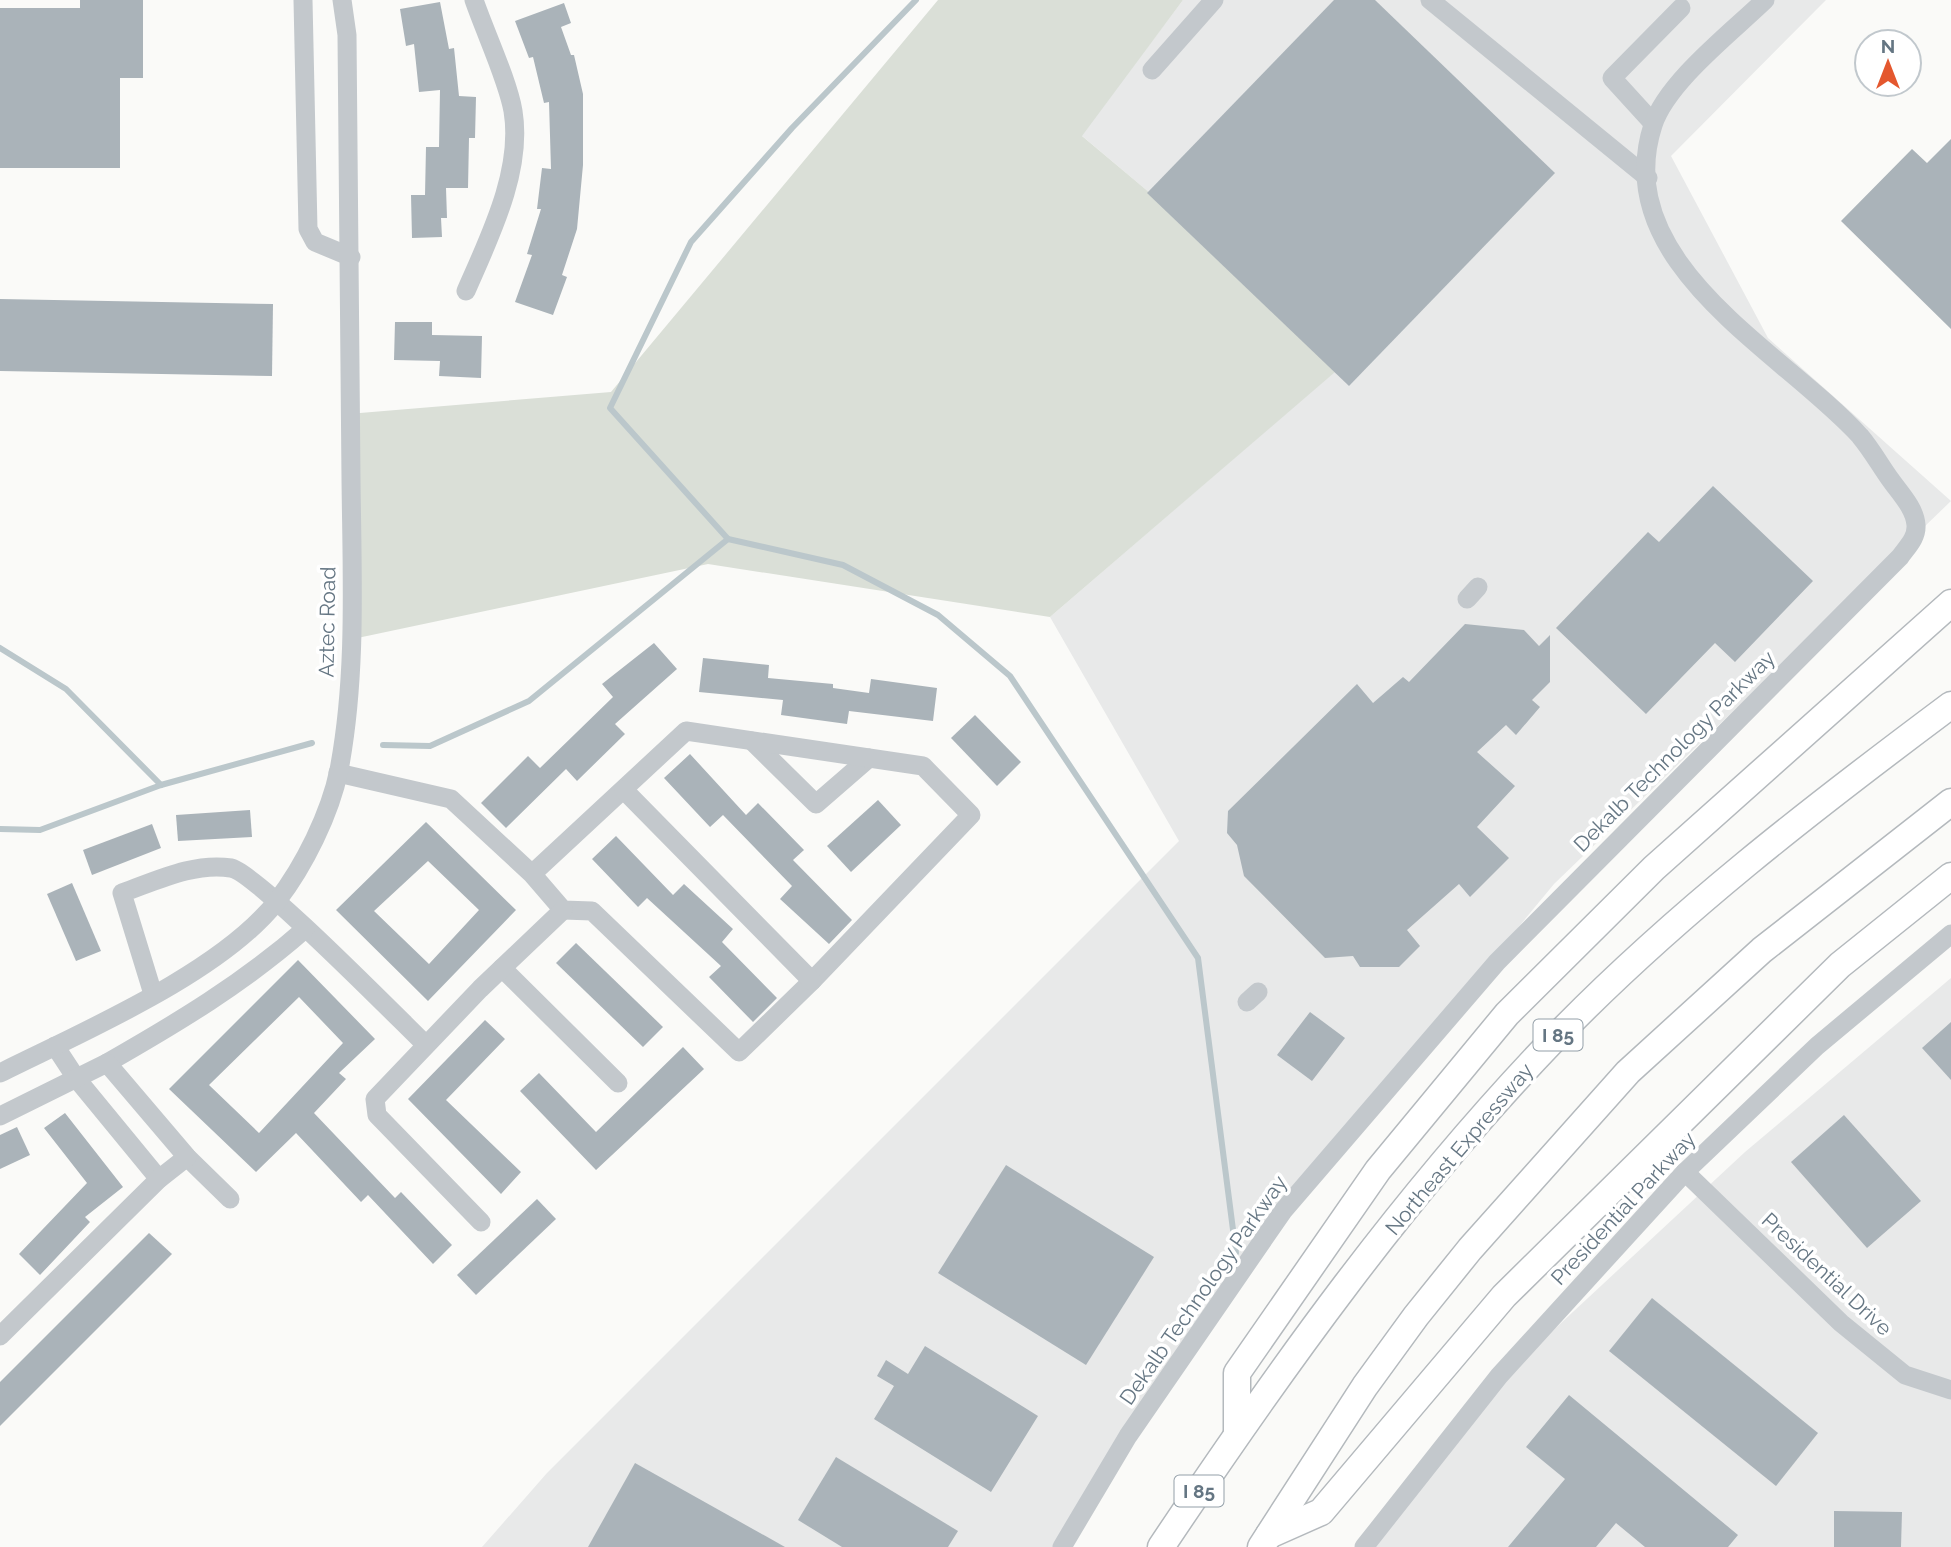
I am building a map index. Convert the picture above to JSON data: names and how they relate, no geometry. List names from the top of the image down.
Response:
{
  "streets": {
    "highway": ["I 85", "Northeast Expressway"],
    "street": [
      "Aztec Road",
      "Dekalb Technology Parkway",
      "Presidential Parkway",
      "Presidential Drive"
    ]
  },
  "crossings": [
    ["Presidential Parkway", "Presidential Drive"]
  ],
  "north": "top"
}
